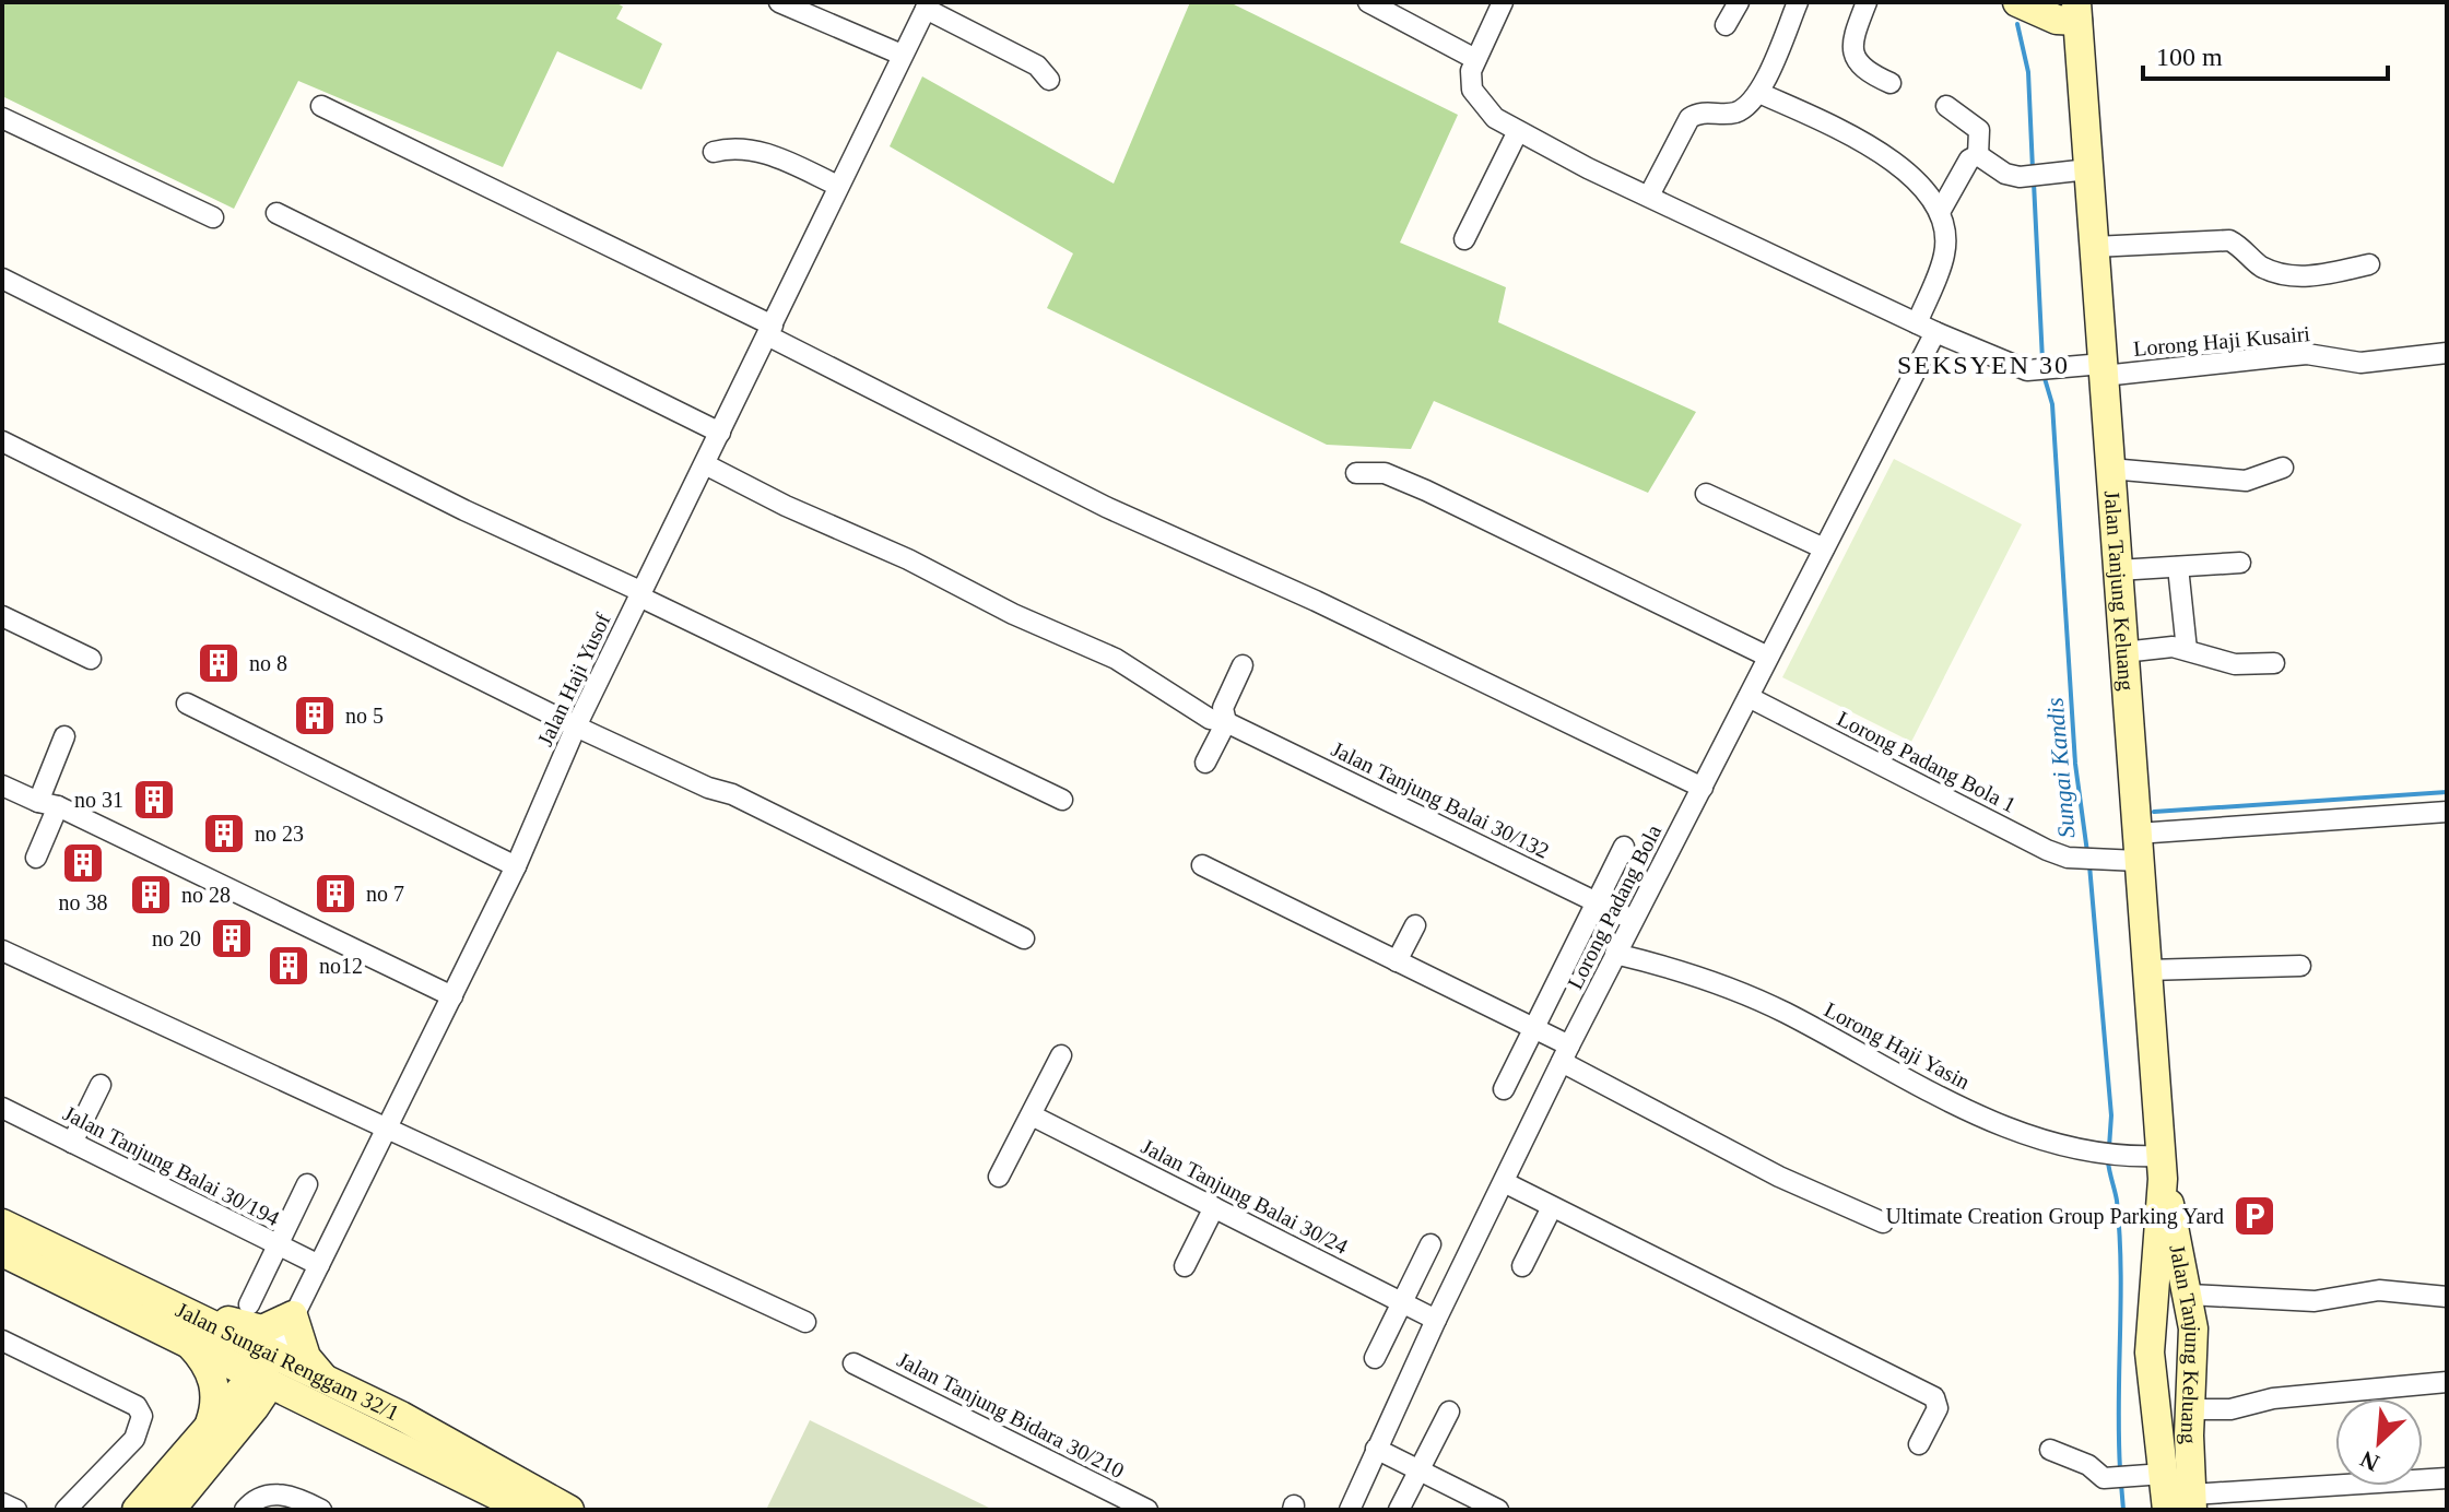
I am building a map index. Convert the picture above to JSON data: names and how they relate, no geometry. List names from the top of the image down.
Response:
{
  "streets": {
    "main road": ["Jalan Tanjung Keluang", "Jalan Sungai Renggam 32/1"],
    "street": [
      "Lorong Haji Kusairi",
      "Jalan Haji Yusof",
      "Lorong Padang Bola 1",
      "Jalan Tanjung Balai 30/132",
      "Lorong Padang Bola",
      "Lorong Haji Yasin",
      "Jalan Tanjung Balai 30/194",
      "Jalan Tanjung Balai 30/24",
      "Jalan Tanjung Bidara 30/210"
    ]
  },
  "crossings": [
    ["Lorong Haji Kusairi", "Jalan Tanjung Keluang"],
    ["Lorong Haji Kusairi", "Lorong Padang Bola"],
    ["Jalan Tanjung Keluang", "Lorong Padang Bola 1"],
    ["Jalan Tanjung Keluang", "Lorong Haji Yasin"],
    ["Jalan Haji Yusof", "Jalan Tanjung Balai 30/132"],
    ["Jalan Haji Yusof", "Jalan Tanjung Balai 30/194"],
    ["Jalan Haji Yusof", "Jalan Sungai Renggam 32/1"],
    ["Lorong Padang Bola 1", "Lorong Padang Bola"],
    ["Jalan Tanjung Balai 30/132", "Lorong Padang Bola"],
    ["Lorong Padang Bola", "Lorong Haji Yasin"],
    ["Lorong Padang Bola", "Jalan Tanjung Balai 30/24"]
  ],
  "districts": ["SEKSYEN 30"],
  "water": ["Sungai Kandis"],
  "places": {
    "building": [
      "no 8",
      "no 5",
      "no 31",
      "no 23",
      "no 38",
      "no 7",
      "no 28",
      "no 20",
      "no12"
    ],
    "parking": ["Ultimate Creation Group Parking Yard"]
  },
  "scale_bar": "100 m",
  "north": "bottom left"
}
